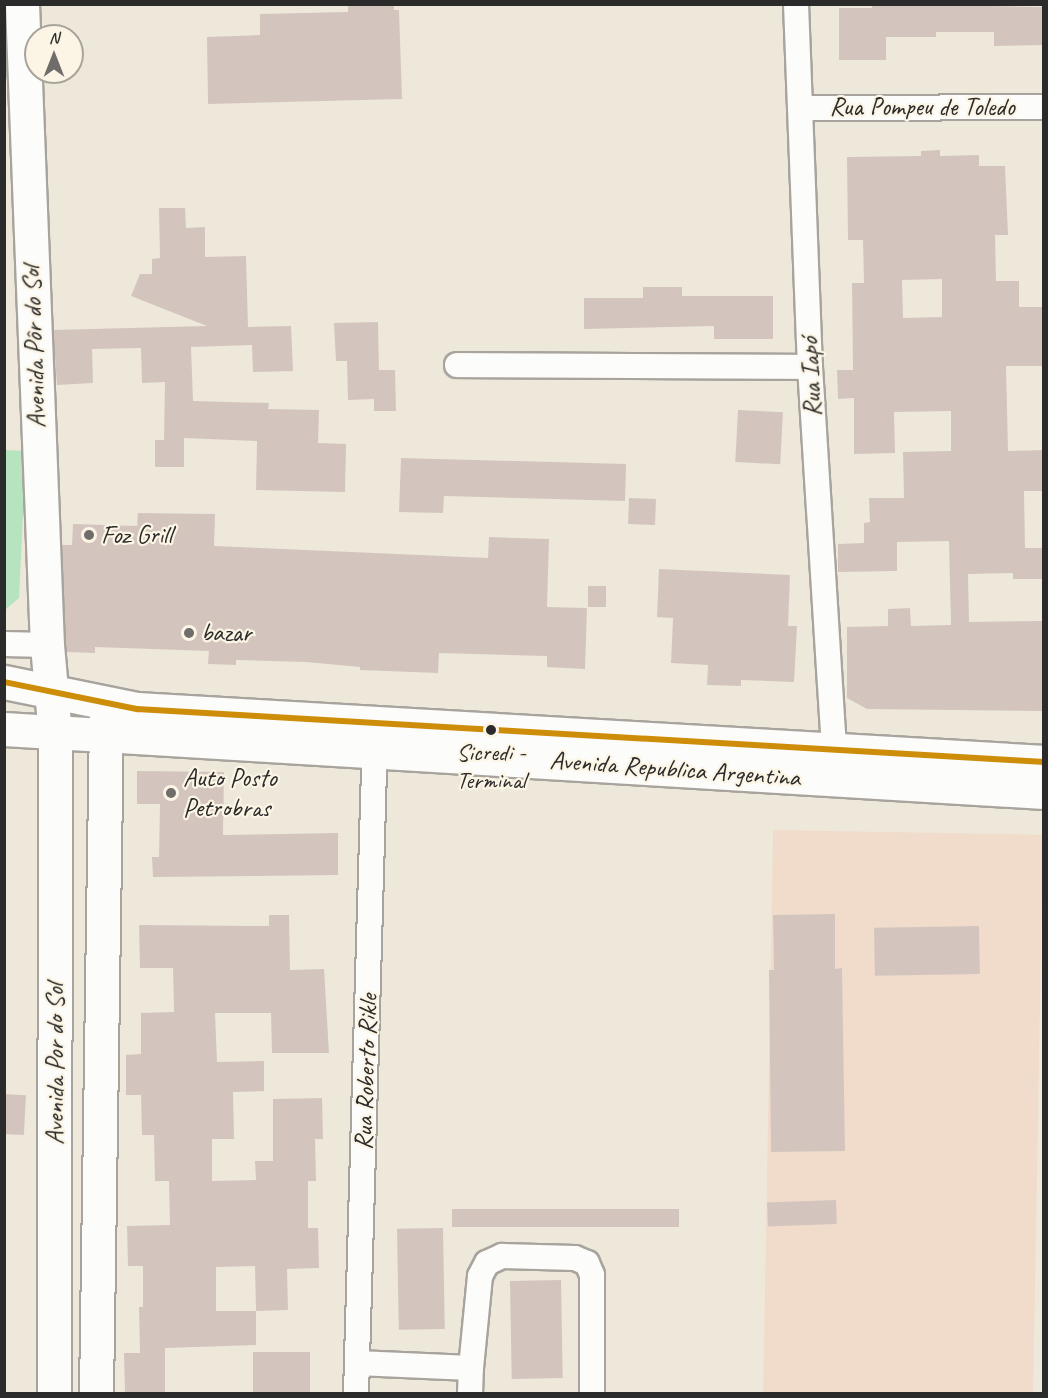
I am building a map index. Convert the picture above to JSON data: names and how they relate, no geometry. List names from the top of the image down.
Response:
{
  "streets": {
    "street": [
      "Rua Pompeu de Toledo",
      "Avenida Pôr do Sol",
      "Rua Iapó",
      "Avenida Republica Argentina",
      "Avenida Por do Sol",
      "Rua Roberto Rikle"
    ]
  },
  "crossings": [
    ["Rua Pompeu de Toledo", "Rua Iapó"],
    ["Avenida Pôr do Sol", "Avenida Republica Argentina"],
    ["Avenida Pôr do Sol", "Avenida Por do Sol"],
    ["Rua Iapó", "Avenida Republica Argentina"],
    ["Avenida Republica Argentina", "Avenida Por do Sol"],
    ["Avenida Republica Argentina", "Rua Roberto Rikle"]
  ],
  "places": [
    "Foz Grill",
    "bazar",
    "Sicredi - Terminal",
    "Auto Posto Petrobras"
  ],
  "north": "top"
}
